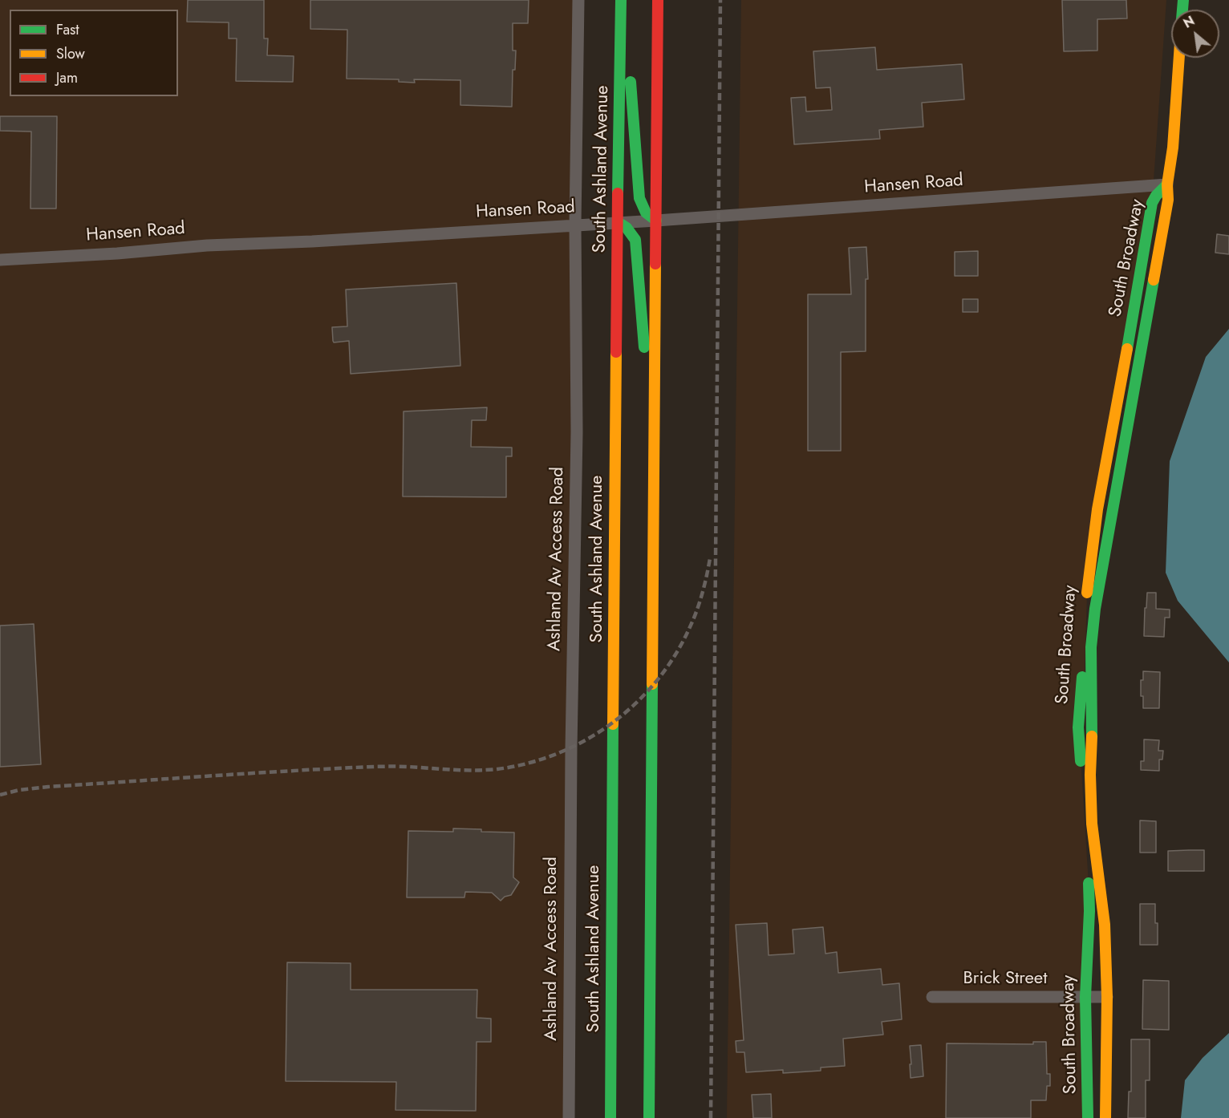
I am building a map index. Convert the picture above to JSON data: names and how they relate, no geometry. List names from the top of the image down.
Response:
{
  "streets": {
    "main road": ["South Ashland Avenue", "South Broadway"],
    "street": ["Hansen Road", "Ashland Av Access Road", "Brick Street"]
  },
  "crossings": [
    ["South Ashland Avenue", "Hansen Road"],
    ["Hansen Road", "South Broadway"],
    ["Hansen Road", "Ashland Av Access Road"],
    ["South Broadway", "Brick Street"]
  ],
  "legend": ["Fast", "Slow", "Jam"],
  "north": "top left"
}
